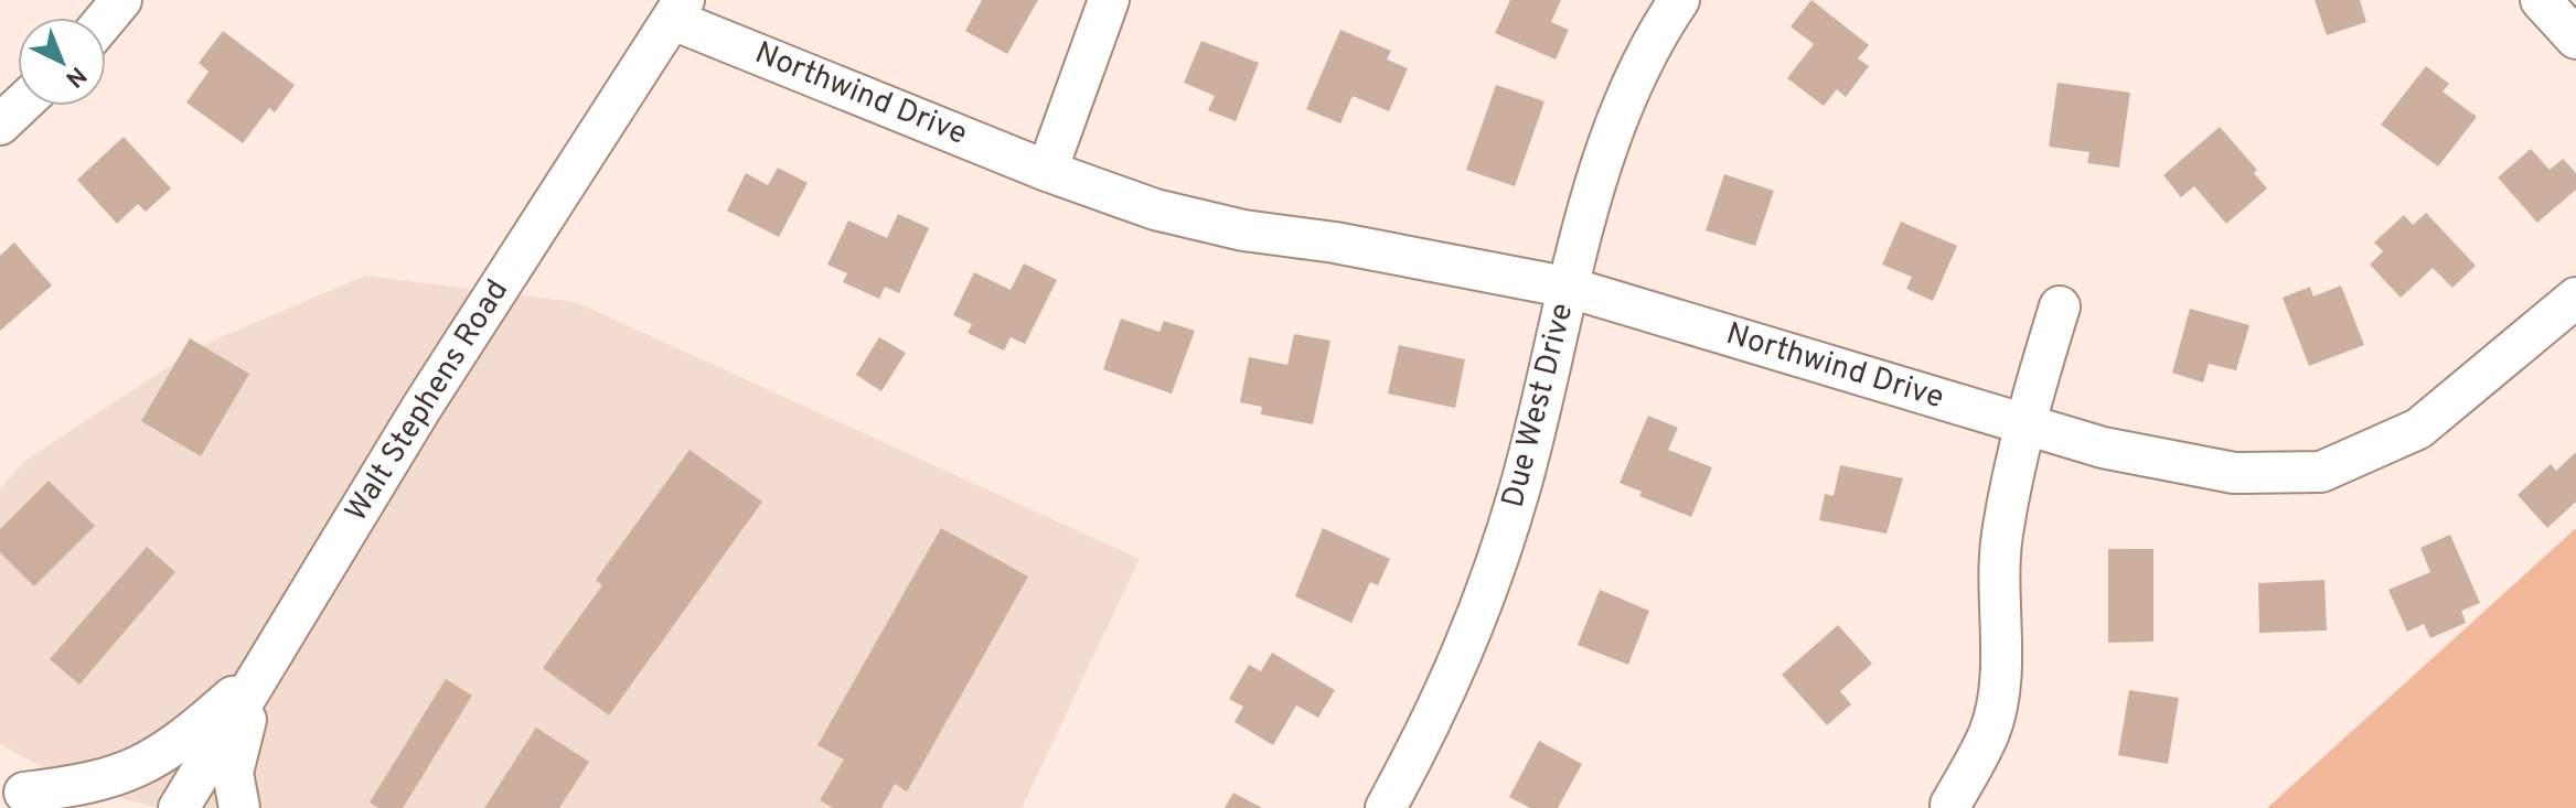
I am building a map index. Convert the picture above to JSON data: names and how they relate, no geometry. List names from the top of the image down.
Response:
{
  "streets": {
    "street": ["Northwind Drive", "Walt Stephens Road", "Due West Drive"]
  },
  "crossings": [
    ["Northwind Drive", "Walt Stephens Road"],
    ["Northwind Drive", "Due West Drive"]
  ],
  "north": "bottom right"
}
